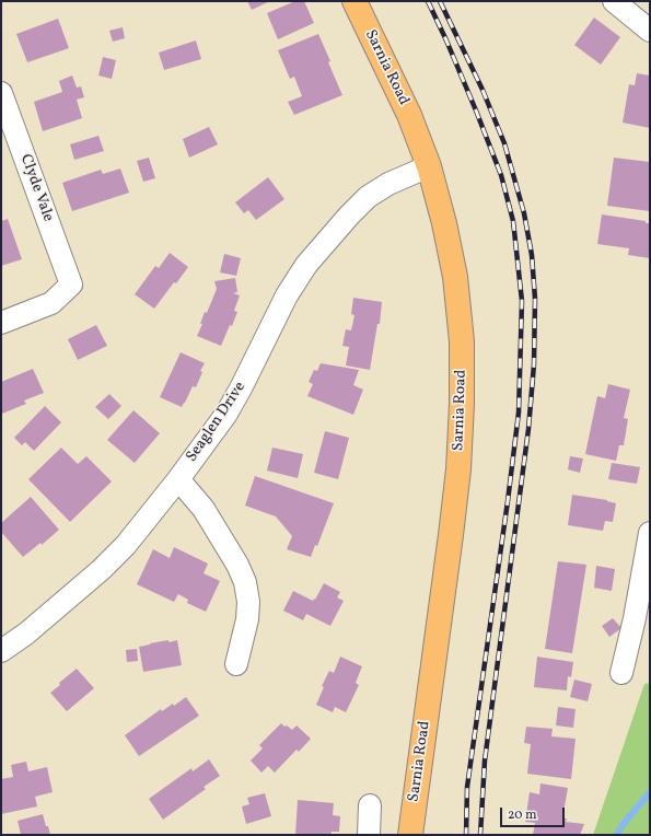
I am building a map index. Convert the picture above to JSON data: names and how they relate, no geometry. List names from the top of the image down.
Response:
{
  "streets": {
    "main road": ["Sarnia Road"],
    "street": ["Clyde Vale", "Seaglen Drive"]
  },
  "crossings": [
    ["Sarnia Road", "Seaglen Drive"]
  ],
  "scale_bar": "20 m"
}
